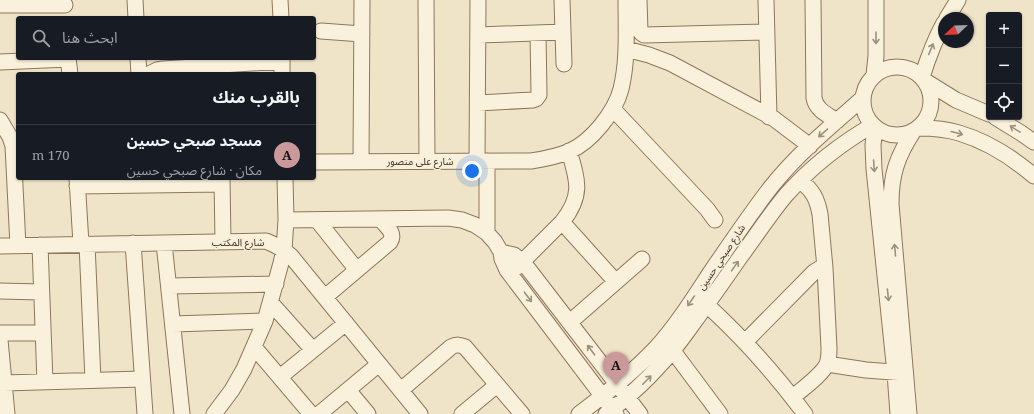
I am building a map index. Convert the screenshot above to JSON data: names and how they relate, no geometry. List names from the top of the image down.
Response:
{
  "streets": {
    "street": ["شارع على منصور", "شارع المكتب", "شارع صبحي حسين"]
  },
  "north": "bottom left",
  "page": {
    "map_buttons": ["+", "−"],
    "search": "ابحث هنا",
    "heading": "بالقرب منك",
    "list": [
      {
        "mark": "A",
        "name": "مسجد صبحي حسين",
        "note": "مكان · شارع صبحي حسين",
        "value": "170 m"
      }
    ],
    "pins": "A"
  }
}
